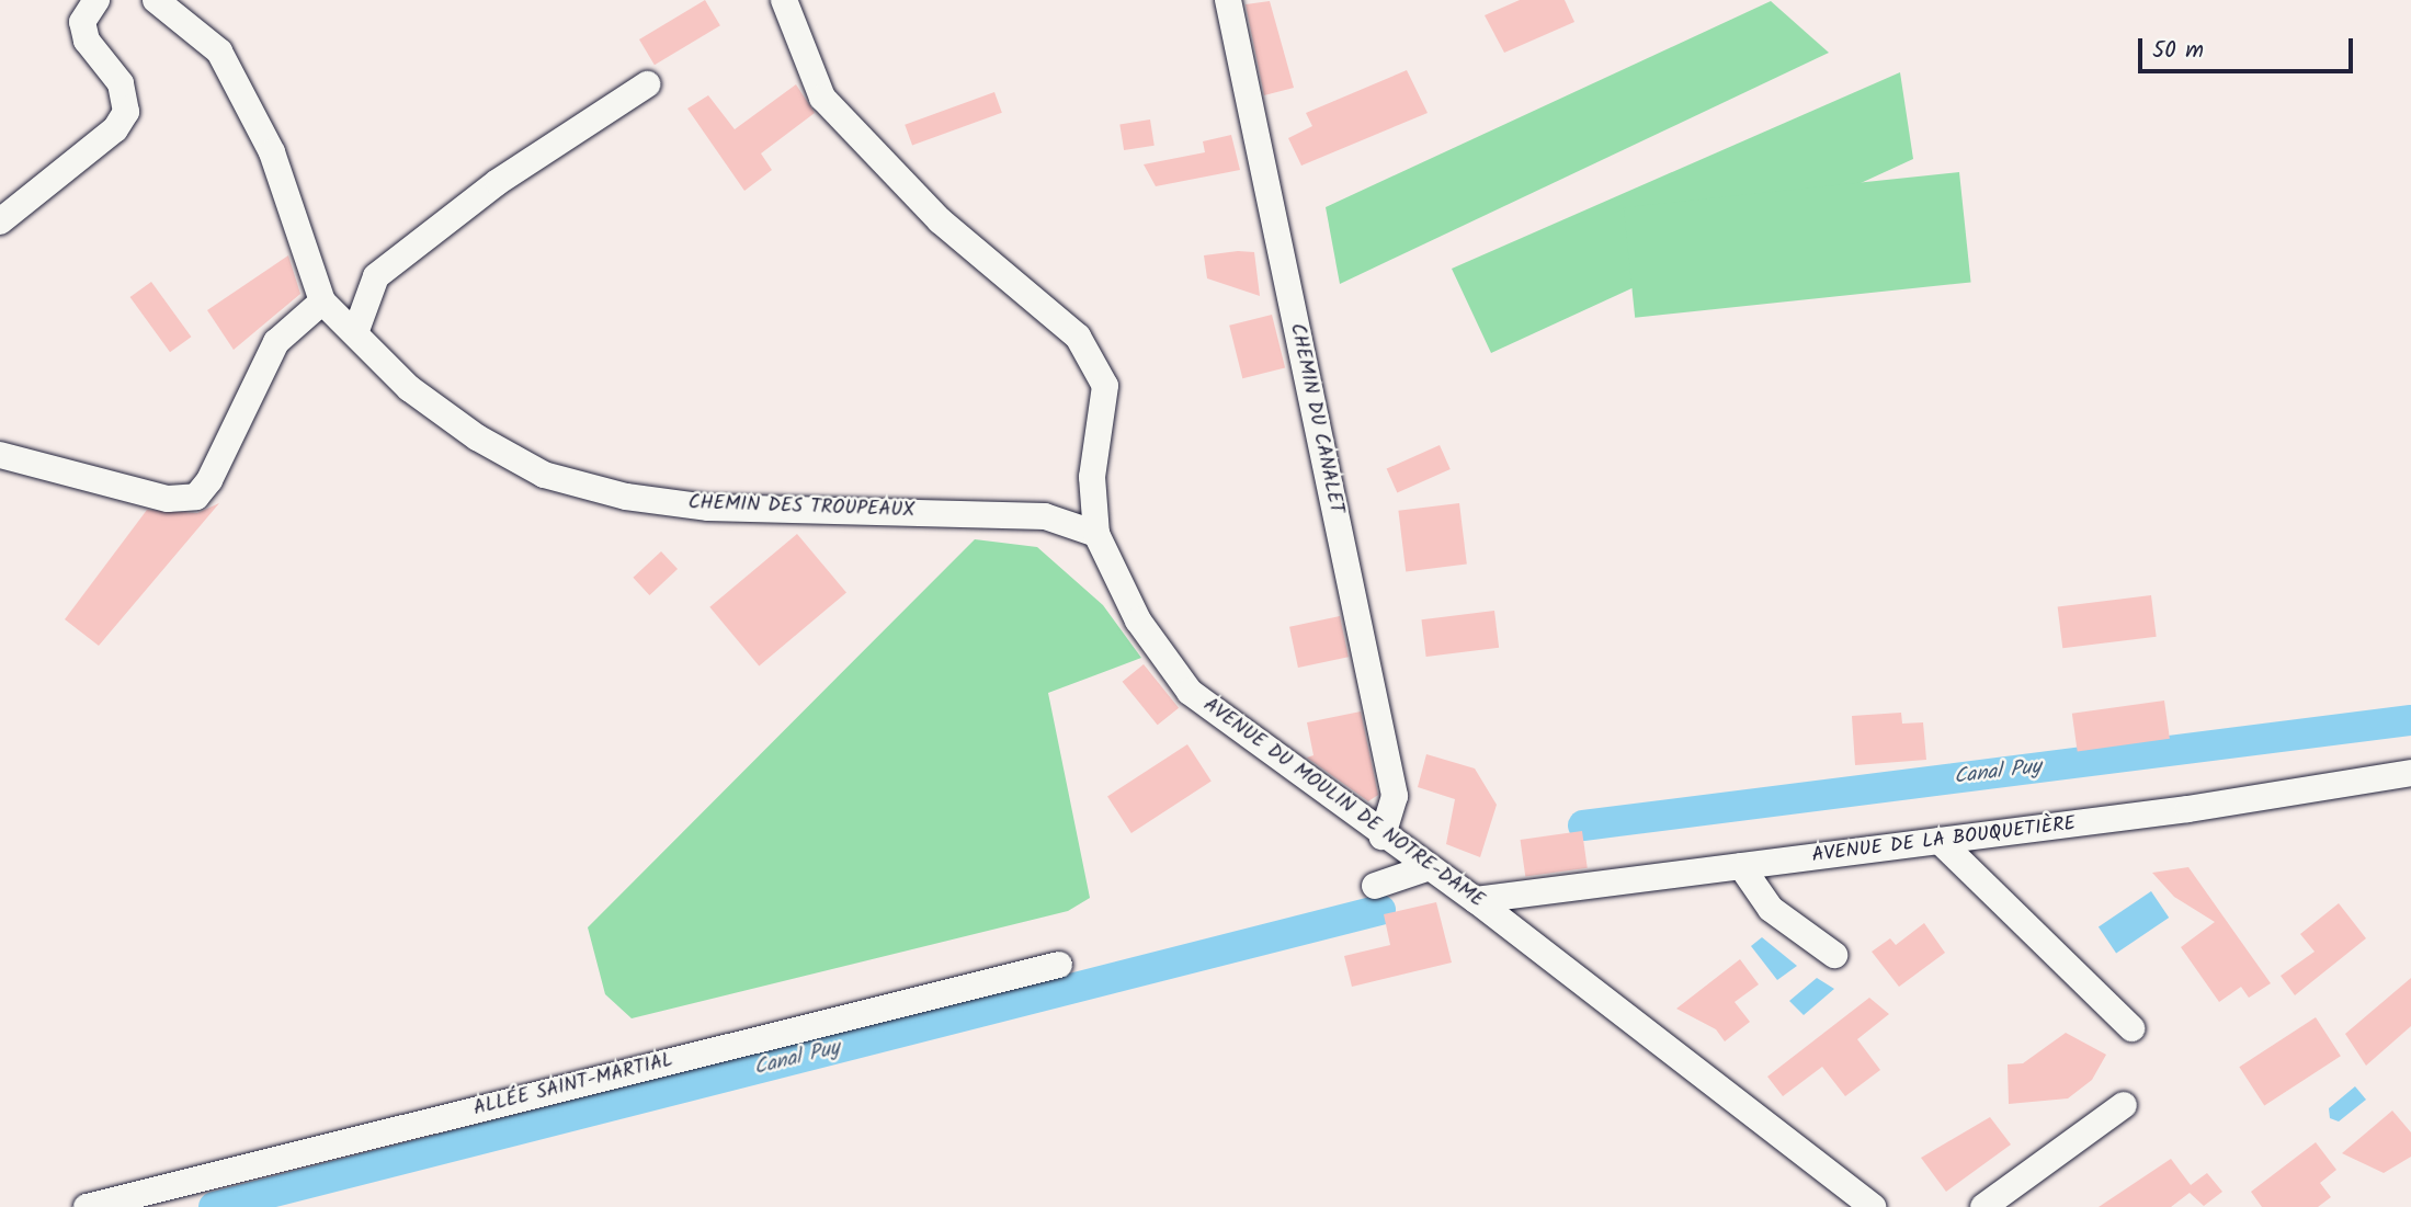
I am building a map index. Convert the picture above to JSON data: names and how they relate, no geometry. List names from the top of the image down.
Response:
{
  "streets": {
    "street": [
      "CHEMIN DU CANALET",
      "CHEMIN DES TROUPEAUX",
      "AVENUE DU MOULIN DE NOTRE-DAME",
      "AVENUE DE LA BOUQUETIÈRE",
      "ALLÉE SAINT-MARTIAL"
    ]
  },
  "crossings": [
    ["CHEMIN DU CANALET", "AVENUE DU MOULIN DE NOTRE-DAME"],
    ["CHEMIN DES TROUPEAUX", "AVENUE DU MOULIN DE NOTRE-DAME"],
    ["AVENUE DU MOULIN DE NOTRE-DAME", "AVENUE DE LA BOUQUETIÈRE"]
  ],
  "water": ["Canal Puy"],
  "scale_bar": "50 m"
}
